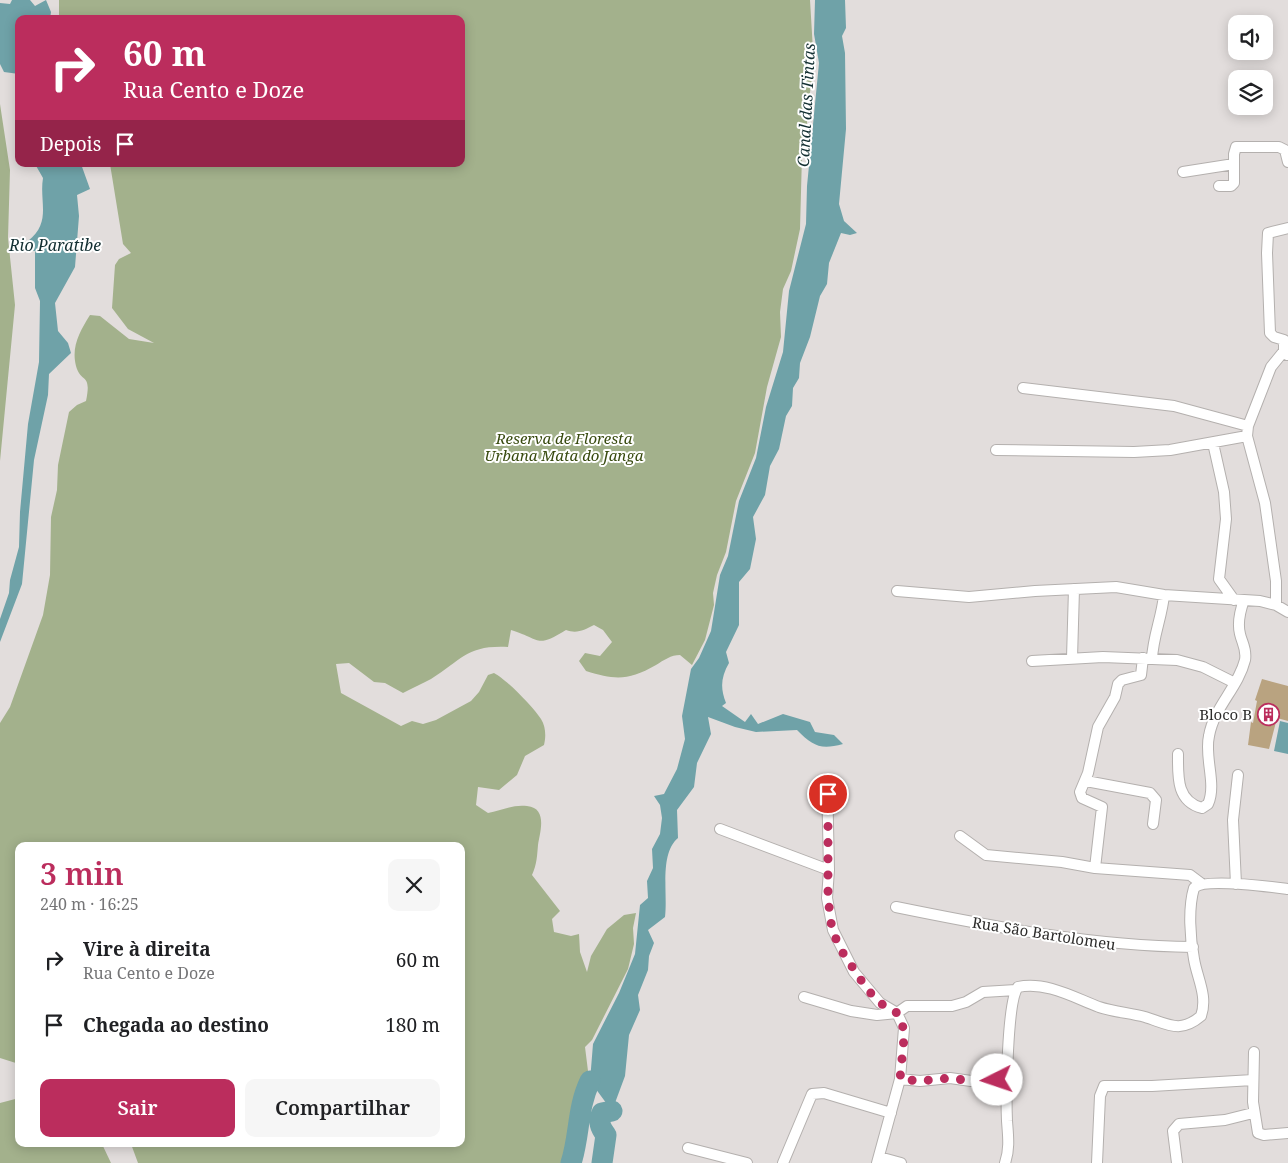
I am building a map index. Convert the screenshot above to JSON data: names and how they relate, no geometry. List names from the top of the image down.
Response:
{
  "streets": {
    "street": ["Rua São Bartolomeu"]
  },
  "water": ["Canal das Tintas", "Rio Paratibe"],
  "parks": ["Reserva de Floresta Urbana Mata do Janga"],
  "places": {
    "building": ["Bloco B"]
  },
  "page": {
    "turn": ["60 m", "Rua Cento e Doze"],
    "then": "Depois",
    "heading": ["3 min", "240 m · 16:25"],
    "list": [
      {
        "name": "Vire à direita",
        "note": "Rua Cento e Doze",
        "value": "60 m"
      },
      {
        "name": "Chegada ao destino",
        "value": "180 m"
      }
    ],
    "buttons": ["Sair", "Compartilhar"]
  }
}
